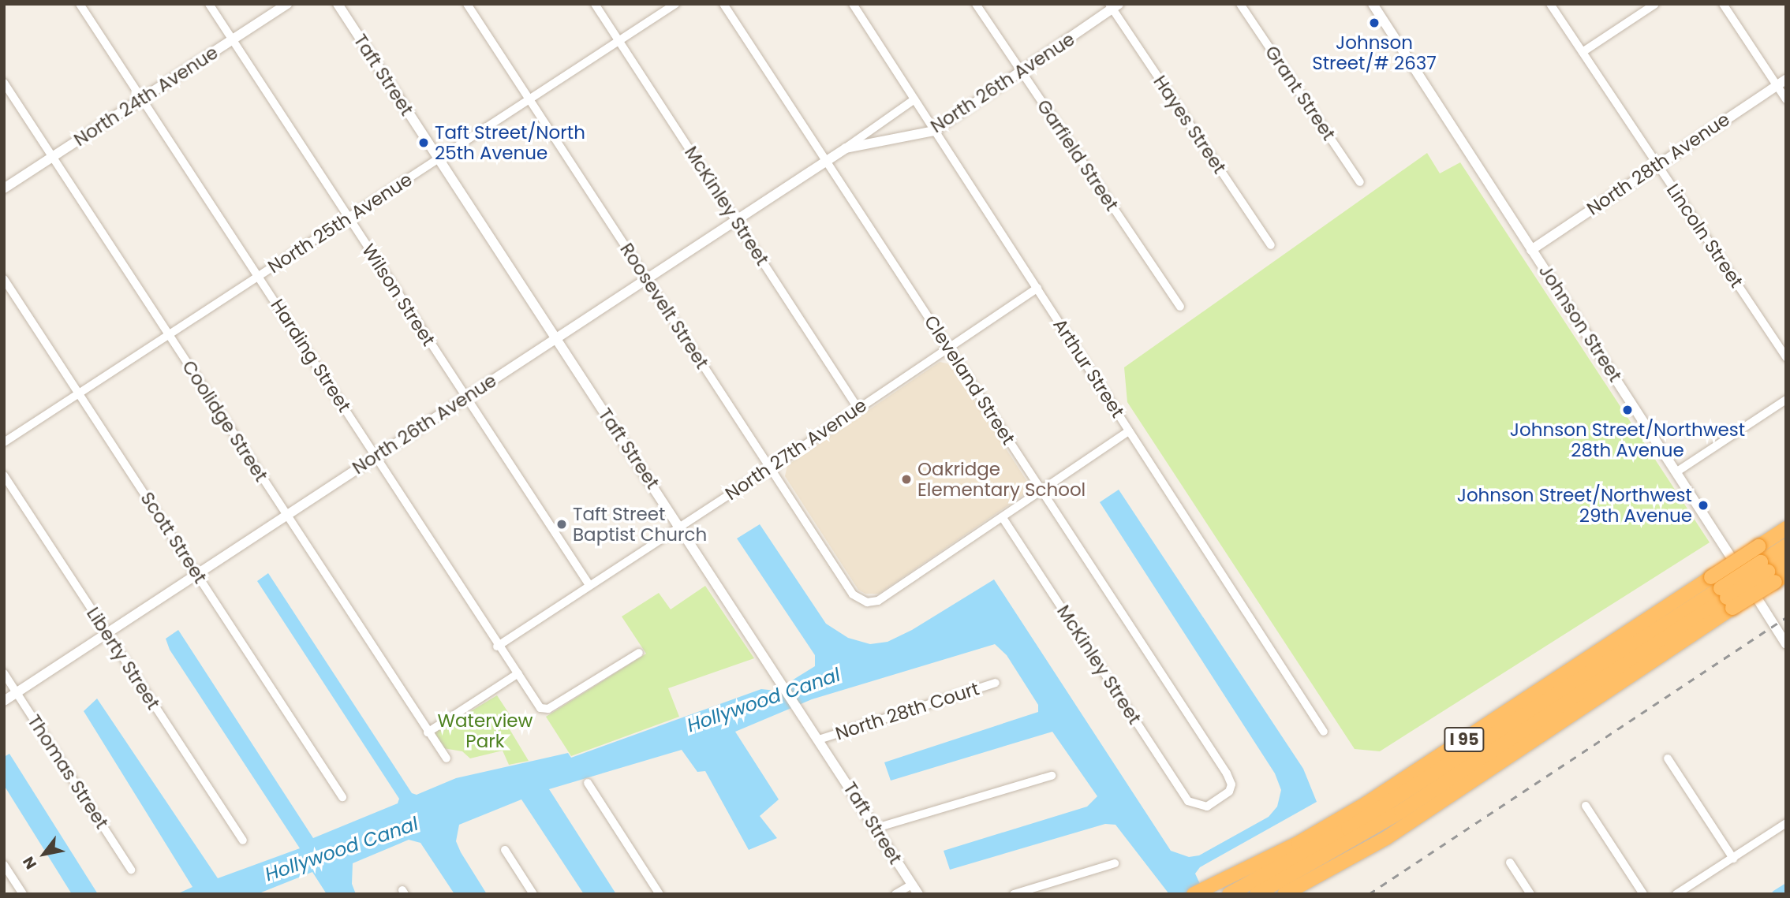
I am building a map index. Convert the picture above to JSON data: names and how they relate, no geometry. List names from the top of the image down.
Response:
{
  "streets": {
    "highway": ["I 95"],
    "street": [
      "Taft Street",
      "North 26th Avenue",
      "Grant Street",
      "North 24th Avenue",
      "Hayes Street",
      "Garfield Street",
      "North 28th Avenue",
      "McKinley Street",
      "North 25th Avenue",
      "Lincoln Street",
      "Wilson Street",
      "Roosevelt Street",
      "Johnson Street",
      "Harding Street",
      "Arthur Street",
      "Cleveland Street",
      "Coolidge Street",
      "North 27th Avenue",
      "Scott Street",
      "Liberty Street",
      "North 28th Court",
      "Thomas Street"
    ]
  },
  "crossings": [
    ["Taft Street", "North 26th Avenue"],
    ["Taft Street", "North 25th Avenue"],
    ["Taft Street", "North 27th Avenue"],
    ["Taft Street", "North 28th Court"],
    ["North 26th Avenue", "Hayes Street"],
    ["North 26th Avenue", "Garfield Street"],
    ["North 26th Avenue", "McKinley Street"],
    ["North 26th Avenue", "Wilson Street"],
    ["North 26th Avenue", "Roosevelt Street"],
    ["North 26th Avenue", "Harding Street"],
    ["North 26th Avenue", "Arthur Street"],
    ["North 26th Avenue", "Cleveland Street"],
    ["North 26th Avenue", "Coolidge Street"],
    ["North 26th Avenue", "Scott Street"],
    ["North 26th Avenue", "Liberty Street"],
    ["North 26th Avenue", "Thomas Street"],
    ["North 24th Avenue", "Wilson Street"],
    ["North 24th Avenue", "Harding Street"],
    ["North 24th Avenue", "Coolidge Street"],
    ["North 28th Avenue", "Lincoln Street"],
    ["North 28th Avenue", "Johnson Street"],
    ["McKinley Street", "North 25th Avenue"],
    ["McKinley Street", "Roosevelt Street"],
    ["McKinley Street", "Cleveland Street"],
    ["McKinley Street", "North 27th Avenue"],
    ["North 25th Avenue", "Wilson Street"],
    ["North 25th Avenue", "Roosevelt Street"],
    ["North 25th Avenue", "Harding Street"],
    ["North 25th Avenue", "Coolidge Street"],
    ["North 25th Avenue", "Scott Street"],
    ["Wilson Street", "North 27th Avenue"],
    ["Roosevelt Street", "North 27th Avenue"],
    ["Harding Street", "North 27th Avenue"],
    ["Arthur Street", "North 27th Avenue"],
    ["Cleveland Street", "North 27th Avenue"]
  ],
  "water": ["Hollywood Canal"],
  "parks": ["Waterview Park"],
  "places": [
    "Johnson Street/# 2637",
    "Taft Street/North 25th Avenue",
    "Johnson Street/Northwest 28th Avenue",
    "Oakridge Elementary School",
    "Johnson Street/Northwest 29th Avenue",
    "Taft Street Baptist Church"
  ],
  "north": "bottom left"
}
